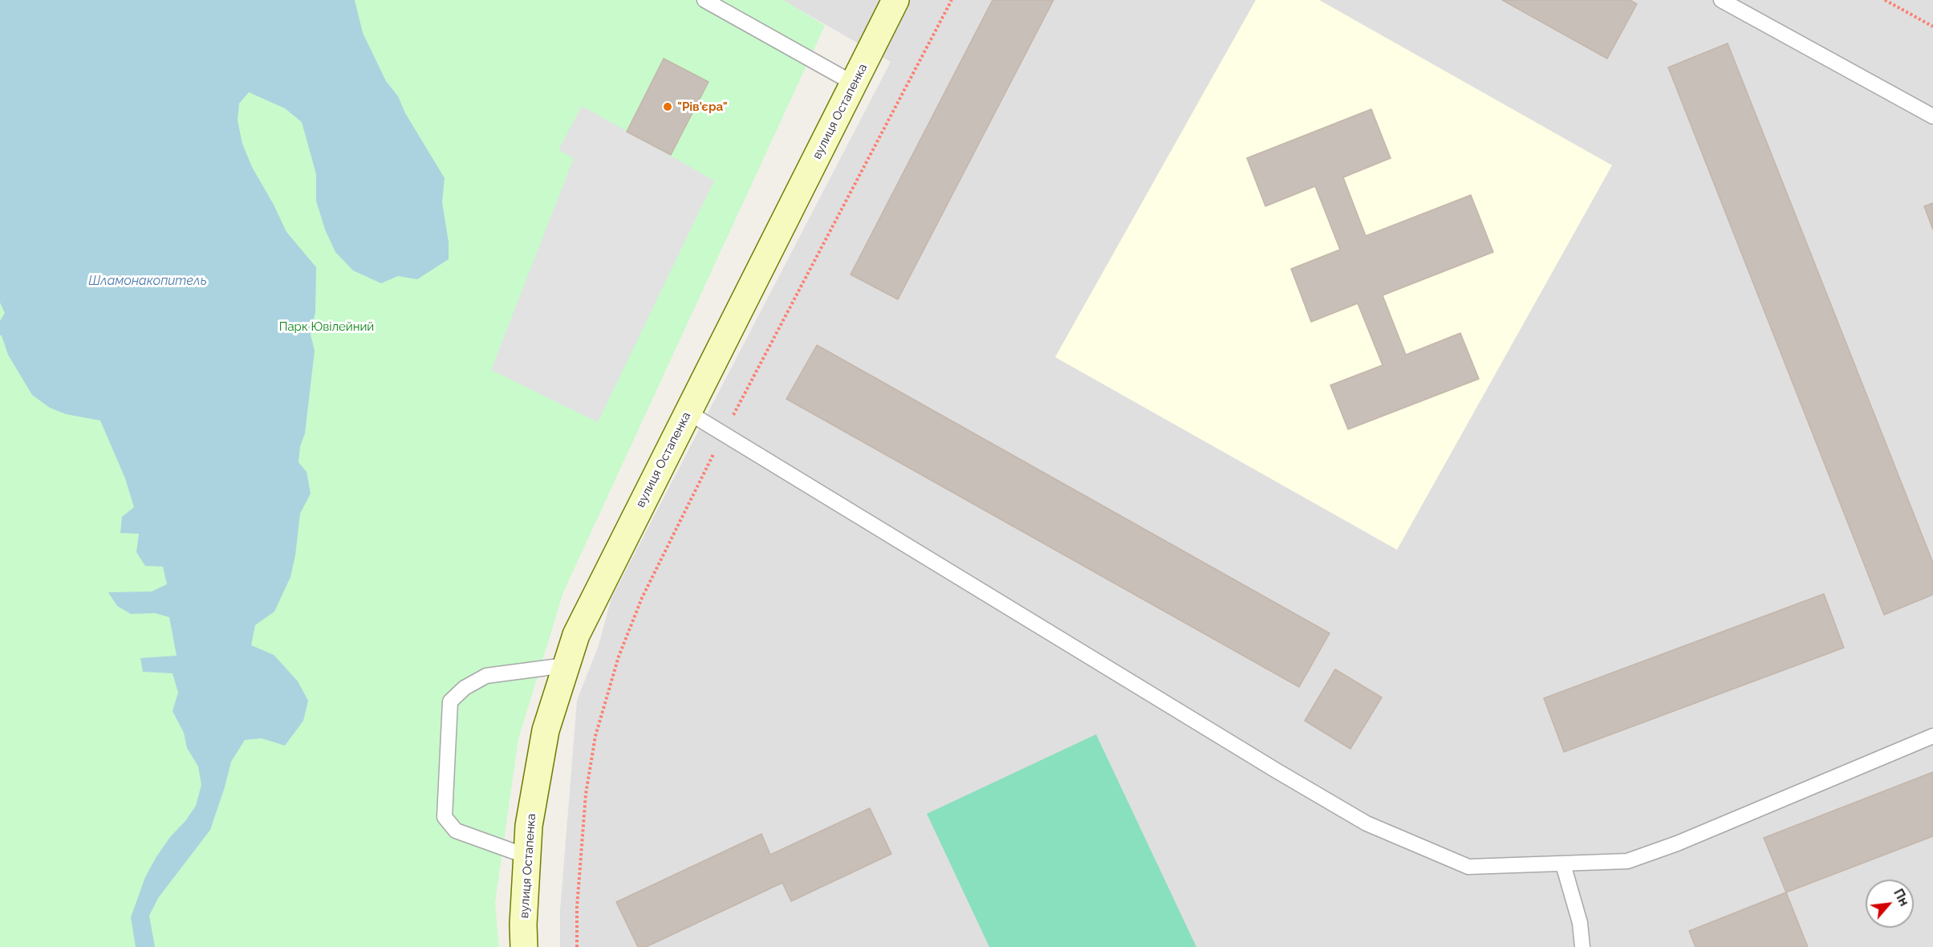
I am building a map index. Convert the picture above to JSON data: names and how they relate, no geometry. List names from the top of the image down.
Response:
{
  "streets": {
    "street": ["вулиця Остапенка"]
  },
  "water": ["Шламонакопитель"],
  "parks": ["Парк Ювілейний"],
  "places": ["\"Рів'єра\""],
  "north": "top right"
}
